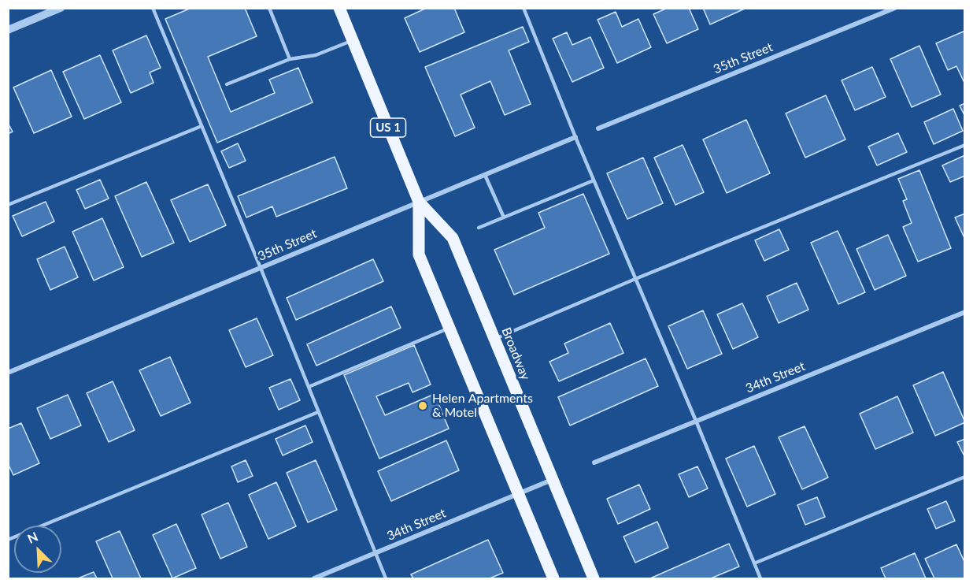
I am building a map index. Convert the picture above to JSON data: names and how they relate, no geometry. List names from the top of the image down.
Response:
{
  "streets": {
    "main road": ["US 1", "Broadway"],
    "street": ["35th Street", "34th Street"]
  },
  "crossings": [
    ["35th Street", "Broadway"],
    ["Broadway", "34th Street"]
  ],
  "places": ["Helen Apartments & Motel"],
  "north": "top left"
}
